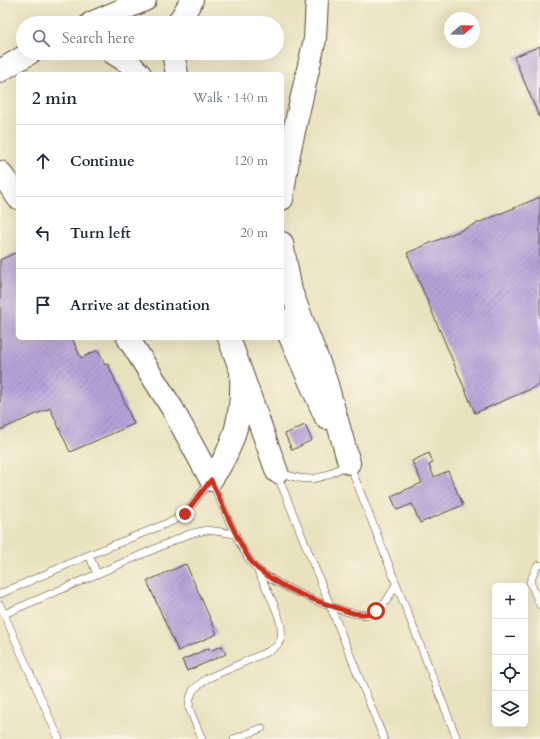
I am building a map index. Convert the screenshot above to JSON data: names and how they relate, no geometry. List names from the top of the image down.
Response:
{
  "north": "right",
  "page": {
    "search": "Search here",
    "heading": ["2 min", "Walk · 140 m"],
    "list": [
      ["Continue", "120 m"],
      ["Turn left", "20 m"],
      "Arrive at destination"
    ],
    "map_buttons": ["+", "−"]
  }
}
